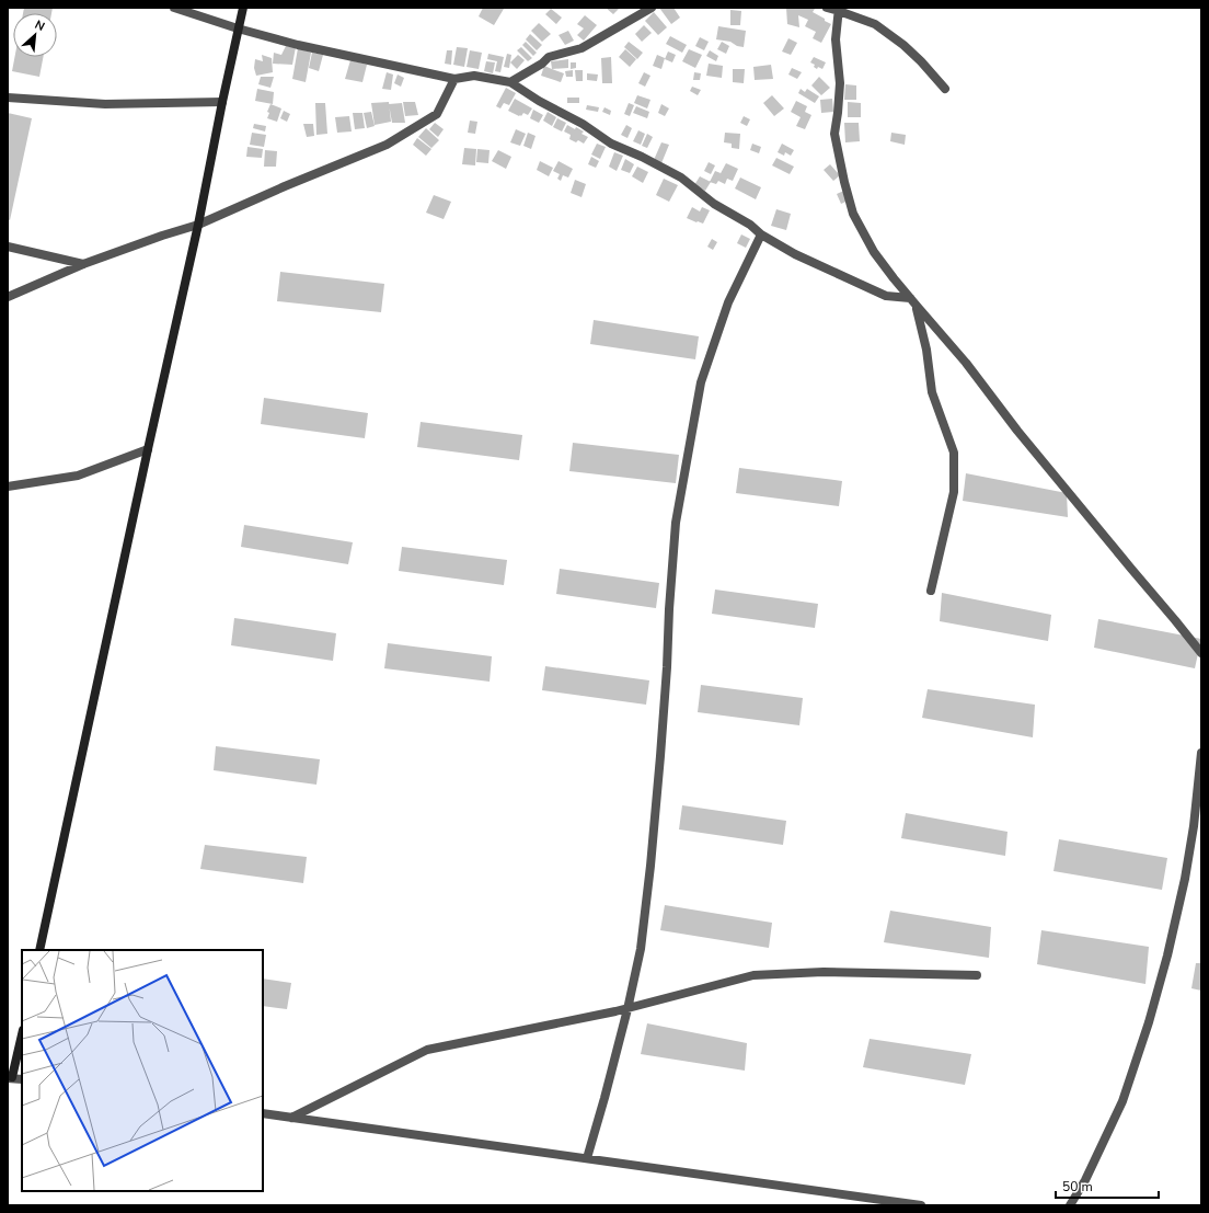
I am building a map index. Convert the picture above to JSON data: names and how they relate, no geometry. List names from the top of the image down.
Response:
{
  "scale_bar": "50 m",
  "north": "top right"
}
